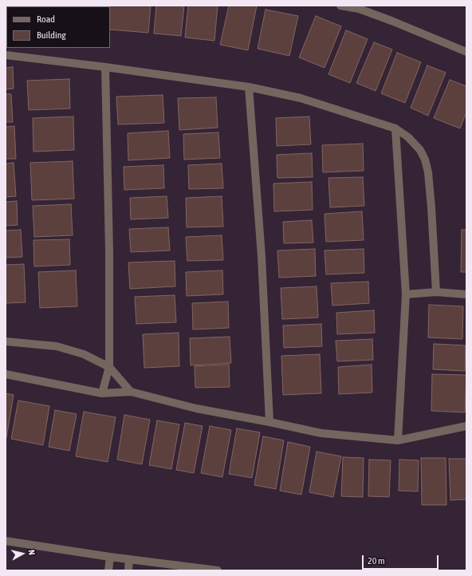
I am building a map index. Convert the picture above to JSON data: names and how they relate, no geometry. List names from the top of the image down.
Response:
{
  "legend": ["Road", "Building"],
  "scale_bar": "20 m",
  "north": "right"
}
